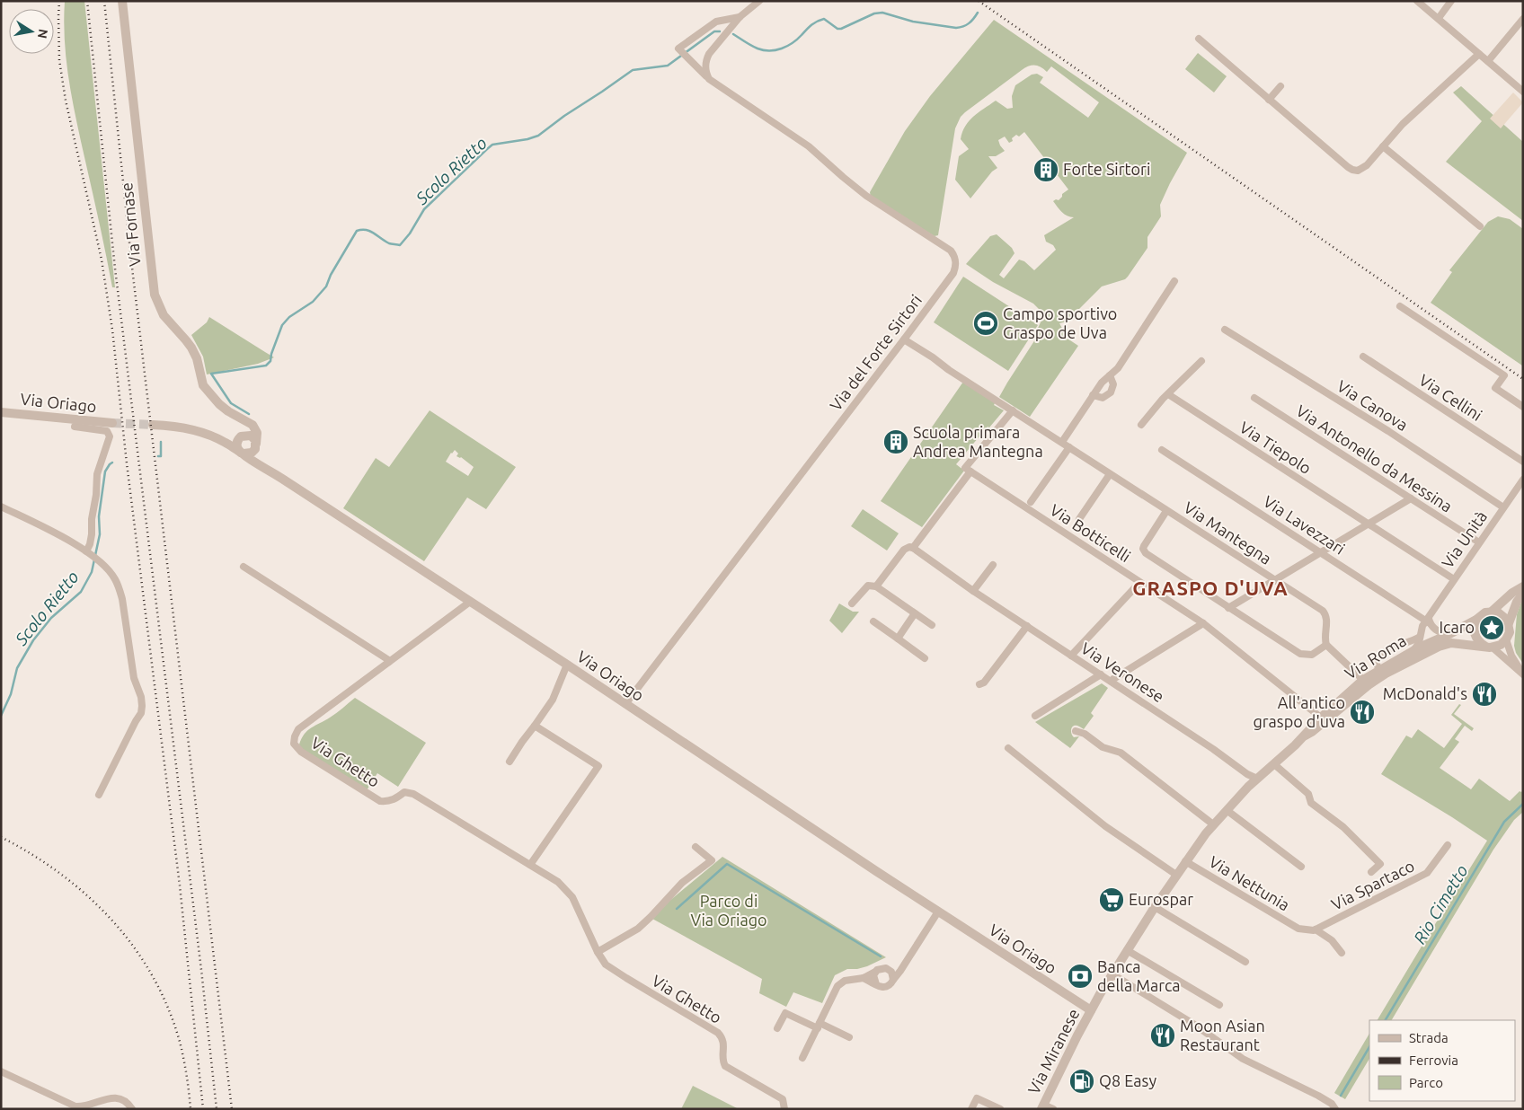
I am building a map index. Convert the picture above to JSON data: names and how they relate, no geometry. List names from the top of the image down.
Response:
{
  "streets": {
    "street": [
      "Via Fornase",
      "Via del Forte Sirtori",
      "Via Cellini",
      "Via Oriago",
      "Via Canova",
      "Via Tiepolo",
      "Via Antonello da Messina",
      "Via Lavezzari",
      "Via Botticelli",
      "Via Mantegna",
      "Via Unità",
      "Via Roma",
      "Via Veronese",
      "Via Ghetto",
      "Via Nettunia",
      "Via Spartaco",
      "Via Miranese"
    ]
  },
  "crossings": [
    ["Via Fornase", "Via Oriago"],
    ["Via del Forte Sirtori", "Via Oriago"],
    ["Via del Forte Sirtori", "Via Mantegna"],
    ["Via Oriago", "Via Ghetto"],
    ["Via Oriago", "Via Miranese"],
    ["Via Canova", "Via Unità"],
    ["Via Tiepolo", "Via Unità"],
    ["Via Antonello da Messina", "Via Unità"],
    ["Via Lavezzari", "Via Unità"],
    ["Via Botticelli", "Via Roma"],
    ["Via Unità", "Via Roma"],
    ["Via Roma", "Via Veronese"],
    ["Via Roma", "Via Miranese"],
    ["Via Nettunia", "Via Spartaco"],
    ["Via Nettunia", "Via Miranese"]
  ],
  "districts": ["GRASPO D'UVA"],
  "water": ["Scolo Rietto", "Rio Cimetto"],
  "parks": ["Parco di Via Oriago"],
  "places": {
    "building": ["Forte Sirtori", "Scuola primara Andrea Mantegna"],
    "sports": ["Campo sportivo Graspo de Uva"],
    "place": ["Icaro"],
    "restaurant": ["McDonald's", "All'antico graspo d'uva", "Moon Asian Restaurant"],
    "supermarket": ["Eurospar"],
    "bank": ["Banca della Marca"],
    "fuel station": ["Q8 Easy"]
  },
  "legend": ["Strada", "Ferrovia", "Parco"],
  "north": "right"
}
